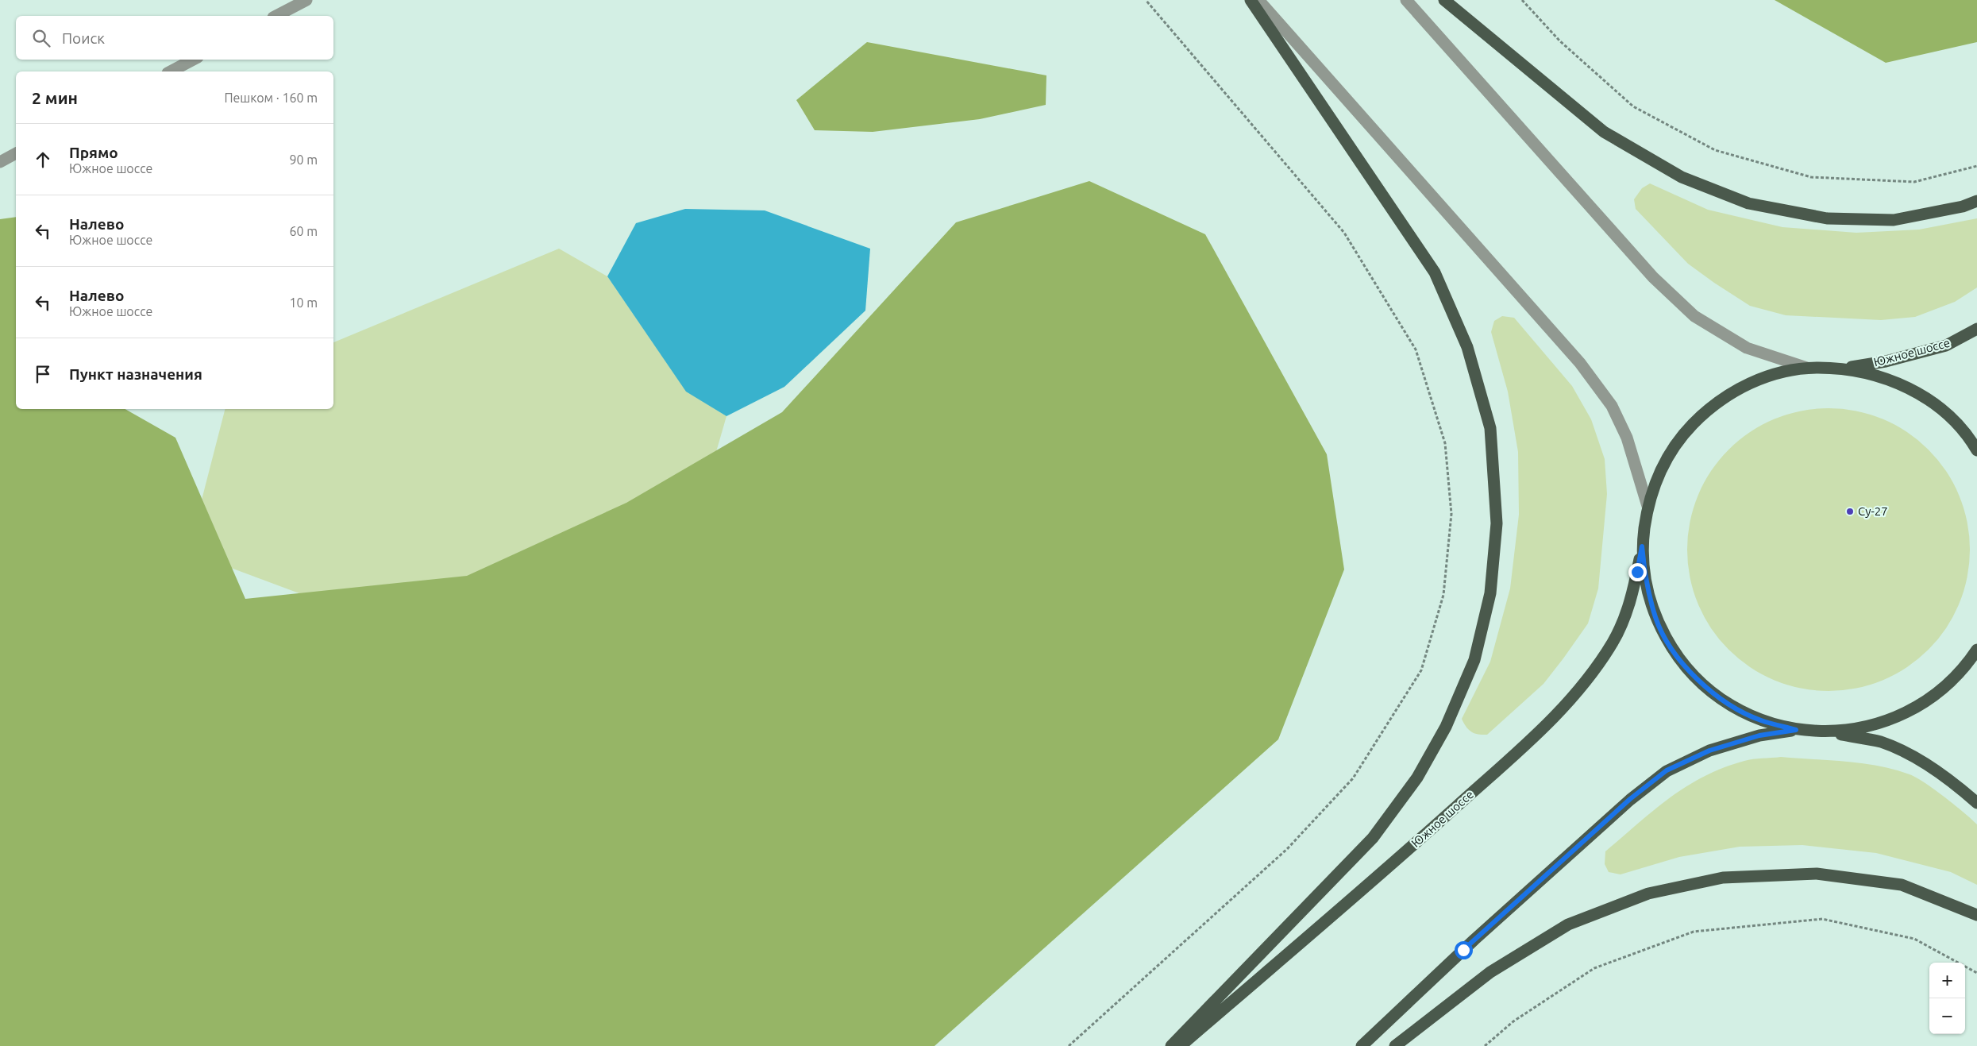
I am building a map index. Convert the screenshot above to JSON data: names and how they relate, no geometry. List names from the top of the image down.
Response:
{
  "streets": {
    "main road": ["Южное шоссе"]
  },
  "places": ["Су-27"],
  "page": {
    "search": "Поиск",
    "heading": ["2 мин", "Пешком · 160 m"],
    "list": [
      ["Прямо", "Южное шоссе", "90 m"],
      ["Налево", "Южное шоссе", "60 m"],
      ["Налево", "Южное шоссе", "10 m"],
      "Пункт назначения"
    ],
    "map_buttons": ["+", "−"]
  }
}
